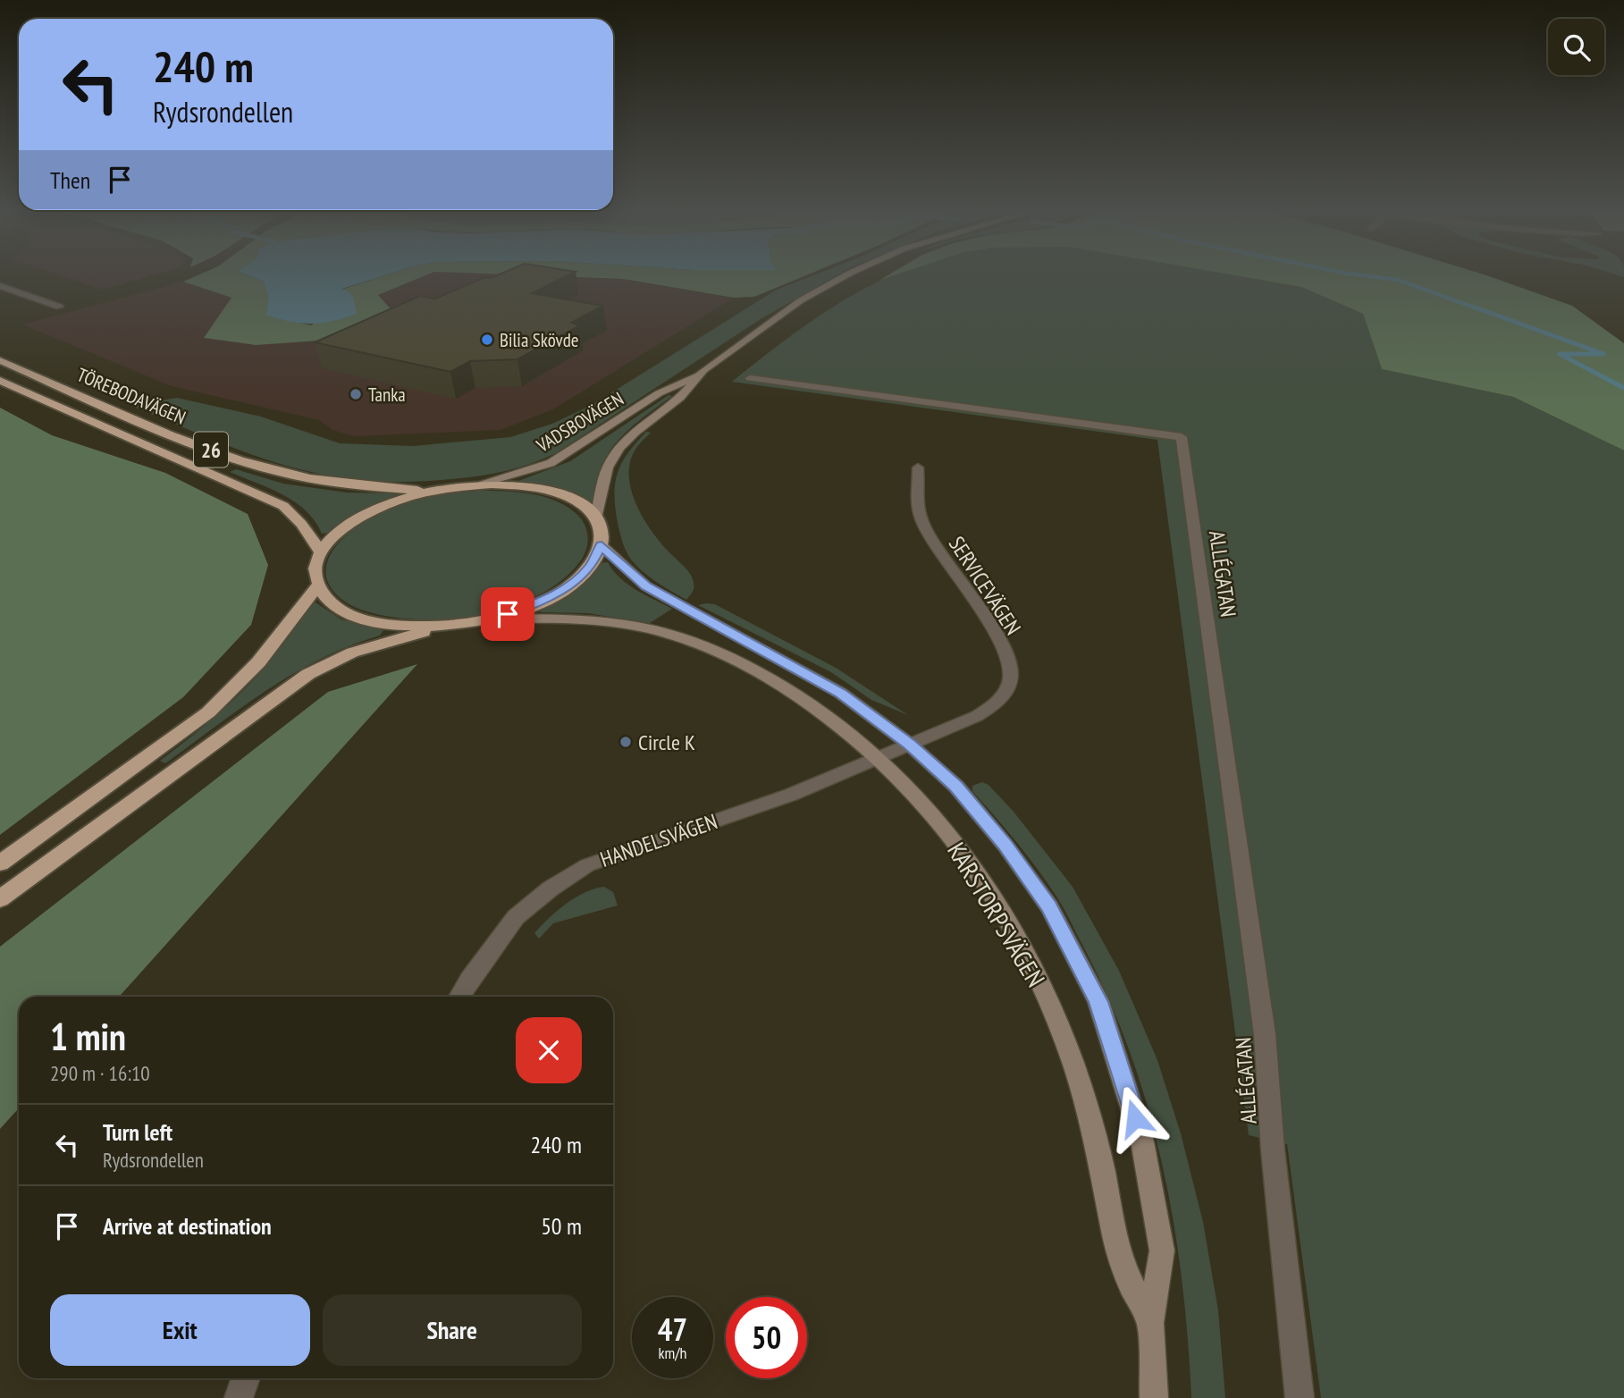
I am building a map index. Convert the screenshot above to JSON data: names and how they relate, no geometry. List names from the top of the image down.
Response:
{
  "streets": {
    "highway": ["TÖREBODAVÄGEN", "26"],
    "main road": ["VADSBOVÄGEN", "KARSTORPSVÄGEN"],
    "street": ["ALLÉGATAN", "SERVICEVÄGEN", "HANDELSVÄGEN"]
  },
  "crossings": [
    ["TÖREBODAVÄGEN", "26"],
    ["VADSBOVÄGEN", "26"],
    ["SERVICEVÄGEN", "HANDELSVÄGEN"],
    ["SERVICEVÄGEN", "KARSTORPSVÄGEN"],
    ["HANDELSVÄGEN", "KARSTORPSVÄGEN"]
  ],
  "places": ["Bilia Skövde", "Tanka", "Circle K"],
  "page": {
    "turn": ["240 m", "Rydsrondellen"],
    "then": "Then",
    "heading": ["1 min", "290 m · 16:10"],
    "list": [
      {
        "name": "Turn left",
        "note": "Rydsrondellen",
        "value": "240 m"
      },
      {
        "name": "Arrive at destination",
        "value": "50 m"
      }
    ],
    "buttons": ["Exit", "Share"],
    "speed": "47 km/h",
    "limit": "50"
  }
}
